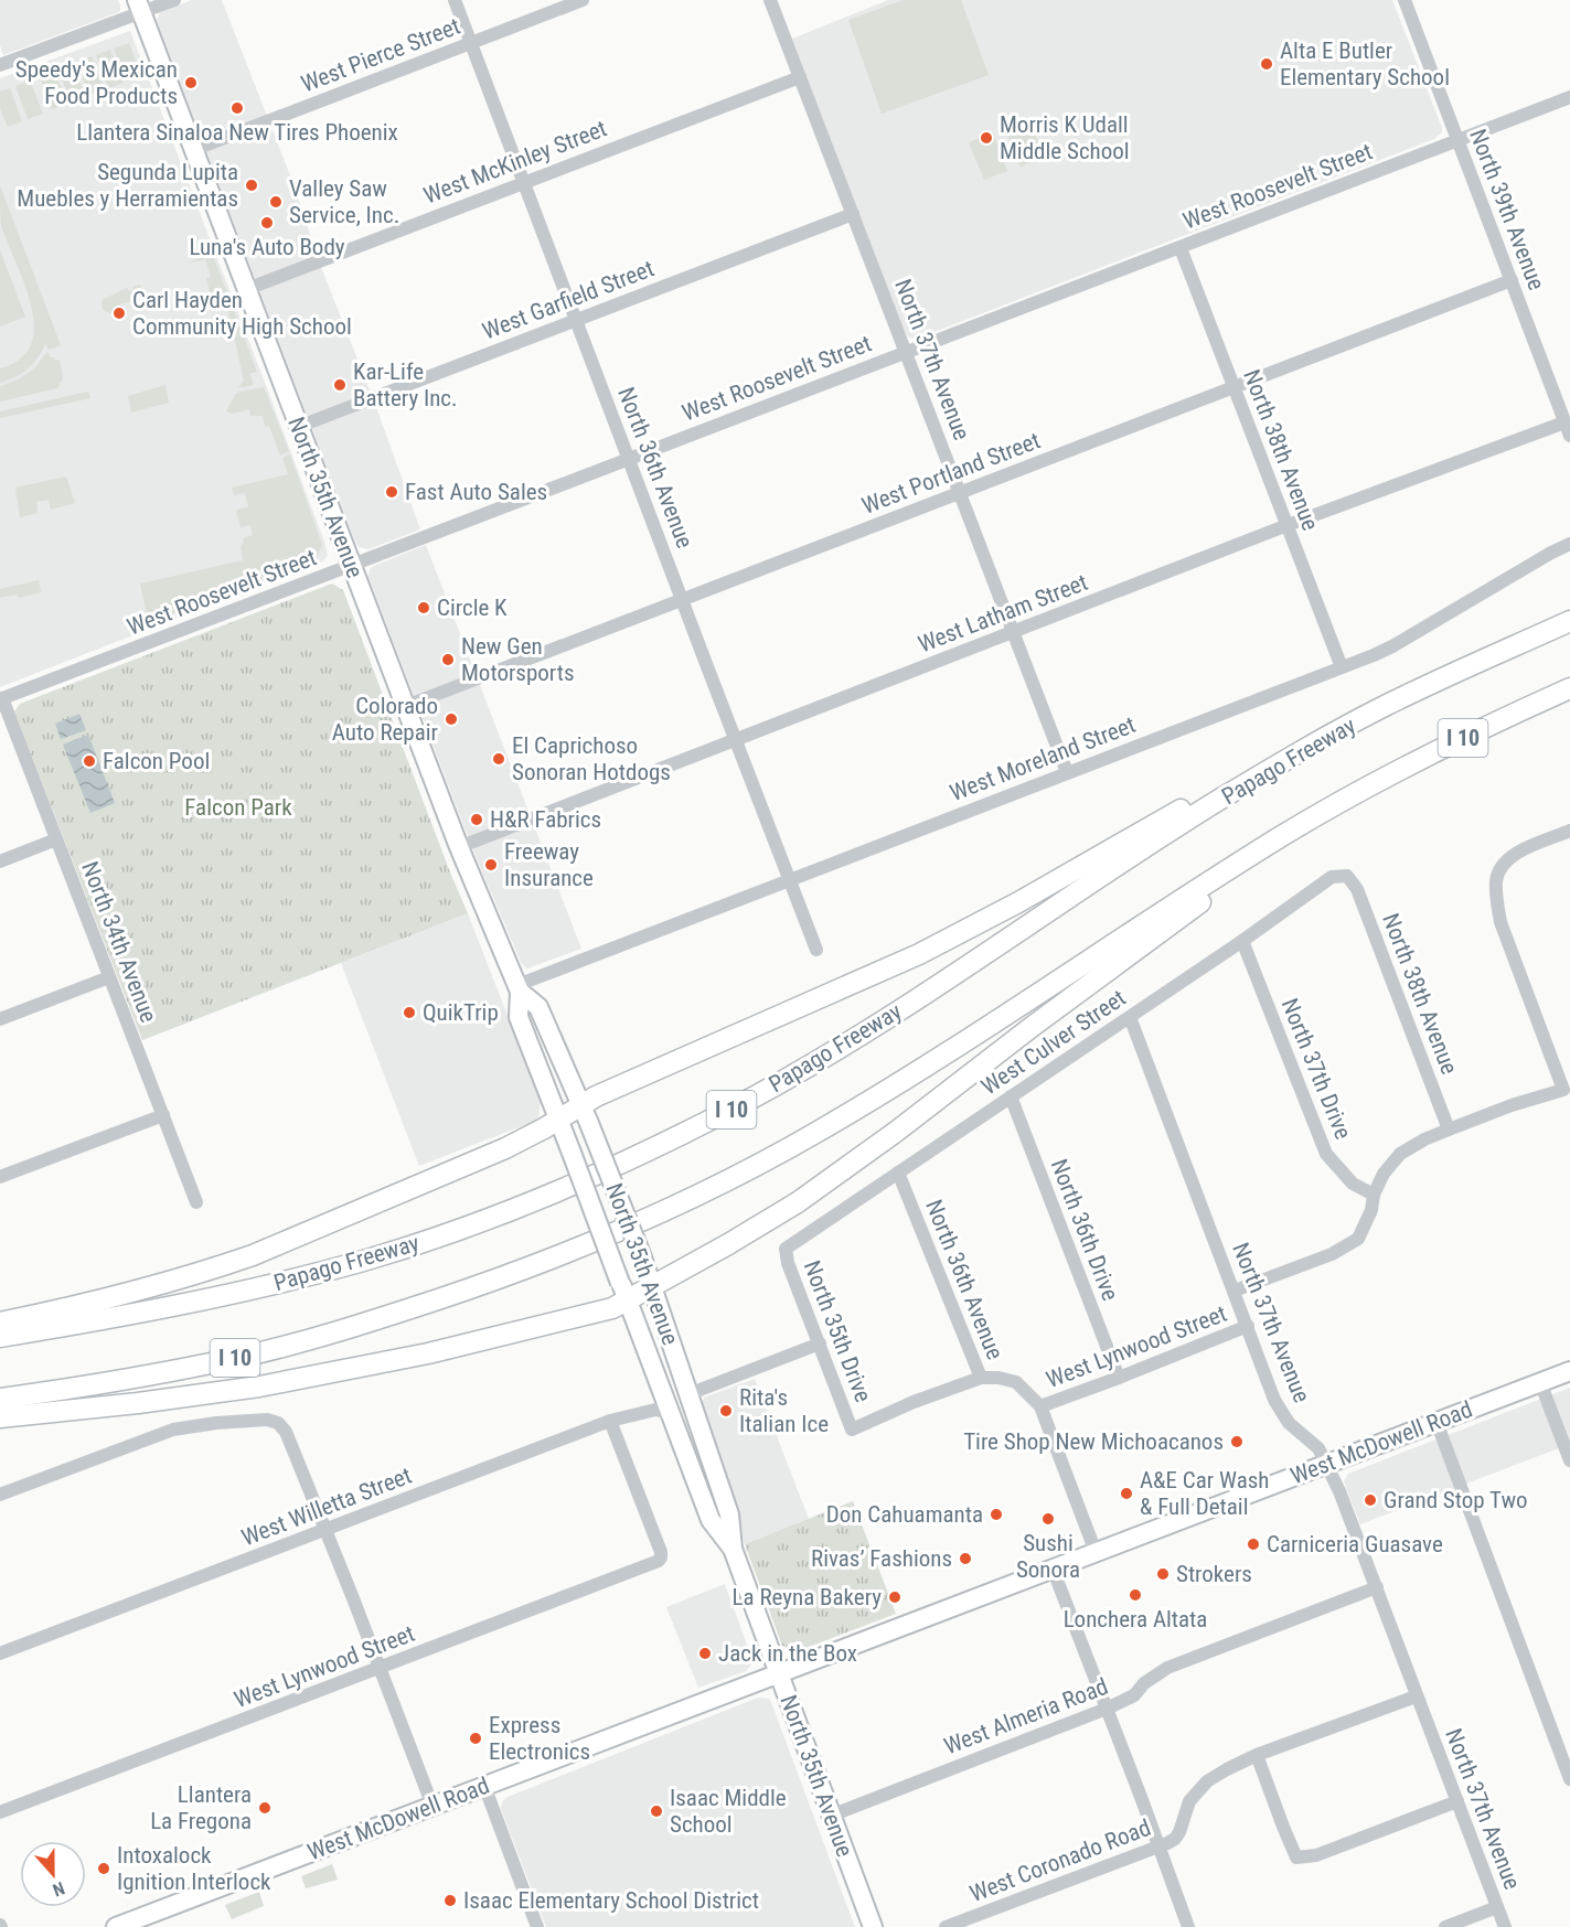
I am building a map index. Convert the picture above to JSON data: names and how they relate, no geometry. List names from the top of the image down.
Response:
{
  "streets": {
    "highway": ["I 10", "Papago Freeway"],
    "main road": ["North 35th Avenue", "West McDowell Road"],
    "street": [
      "West Pierce Street",
      "West McKinley Street",
      "West Roosevelt Street",
      "North 39th Avenue",
      "West Garfield Street",
      "North 37th Avenue",
      "North 38th Avenue",
      "North 36th Avenue",
      "West Portland Street",
      "West Latham Street",
      "West Moreland Street",
      "North 34th Avenue",
      "West Culver Street",
      "North 37th Drive",
      "North 36th Drive",
      "North 35th Drive",
      "West Lynwood Street",
      "West Willetta Street",
      "West Almeria Road",
      "West Coronado Road"
    ]
  },
  "crossings": [
    ["West Pierce Street", "North 36th Avenue"],
    ["West Pierce Street", "North 35th Avenue"],
    ["West McKinley Street", "North 37th Avenue"],
    ["West McKinley Street", "North 36th Avenue"],
    ["West McKinley Street", "North 35th Avenue"],
    ["West Roosevelt Street", "North 39th Avenue"],
    ["West Roosevelt Street", "North 37th Avenue"],
    ["West Roosevelt Street", "North 38th Avenue"],
    ["West Roosevelt Street", "North 36th Avenue"],
    ["West Roosevelt Street", "North 35th Avenue"],
    ["West Roosevelt Street", "North 34th Avenue"],
    ["North 39th Avenue", "West Portland Street"],
    ["North 39th Avenue", "West Latham Street"],
    ["West Garfield Street", "North 37th Avenue"],
    ["West Garfield Street", "North 36th Avenue"],
    ["West Garfield Street", "North 35th Avenue"],
    ["North 37th Avenue", "West Portland Street"],
    ["North 37th Avenue", "West Latham Street"],
    ["North 37th Avenue", "West Moreland Street"],
    ["North 37th Avenue", "West Culver Street"],
    ["North 37th Avenue", "West Lynwood Street"],
    ["North 37th Avenue", "West McDowell Road"],
    ["North 37th Avenue", "West Almeria Road"],
    ["North 37th Avenue", "West Coronado Road"],
    ["North 38th Avenue", "West Portland Street"],
    ["North 38th Avenue", "West Latham Street"],
    ["North 38th Avenue", "West Moreland Street"],
    ["North 38th Avenue", "West Culver Street"],
    ["North 36th Avenue", "West Portland Street"],
    ["North 36th Avenue", "West Latham Street"],
    ["North 36th Avenue", "West Moreland Street"],
    ["North 36th Avenue", "West Culver Street"],
    ["North 36th Avenue", "North 35th Drive"],
    ["North 36th Avenue", "West Lynwood Street"],
    ["North 36th Avenue", "West McDowell Road"],
    ["West Portland Street", "North 35th Avenue"],
    ["North 35th Avenue", "West Latham Street"],
    ["North 35th Avenue", "West Moreland Street"],
    ["North 35th Avenue", "West McDowell Road"],
    ["North 35th Avenue", "West Willetta Street"],
    ["North 35th Avenue", "West Almeria Road"],
    ["West Culver Street", "North 37th Drive"],
    ["West Culver Street", "North 36th Drive"],
    ["West Culver Street", "North 35th Drive"],
    ["North 36th Drive", "West Lynwood Street"],
    ["West Lynwood Street", "West Willetta Street"]
  ],
  "parks": ["Falcon Park"],
  "places": [
    "Alta E Butler Elementary School",
    "Speedy's Mexican Food Products",
    "Llantera Sinaloa New Tires Phoenix",
    "Morris K Udall Middle School",
    "Segunda Lupita Muebles y Herramientas",
    "Valley Saw Service, Inc.",
    "Luna's Auto Body",
    "Carl Hayden Community High School",
    "Kar-Life Battery Inc.",
    "Fast Auto Sales",
    "Circle K",
    "New Gen Motorsports",
    "Colorado Auto Repair",
    "El Caprichoso Sonoran Hotdogs",
    "Falcon Pool",
    "H&R Fabrics",
    "Freeway Insurance",
    "QuikTrip",
    "Rita's Italian Ice",
    "Tire Shop New Michoacanos",
    "A&E Car Wash & Full Detail",
    "Grand Stop Two",
    "Don Cahuamanta",
    "Sushi Sonora",
    "Carniceria Guasave",
    "Rivas’ Fashions",
    "Strokers",
    "Lonchera Altata",
    "La Reyna Bakery",
    "Jack in the Box",
    "Express Electronics",
    "Llantera La Fregona",
    "Isaac Middle School",
    "Intoxalock Ignition Interlock",
    "Isaac Elementary School District"
  ],
  "north": "bottom"
}
